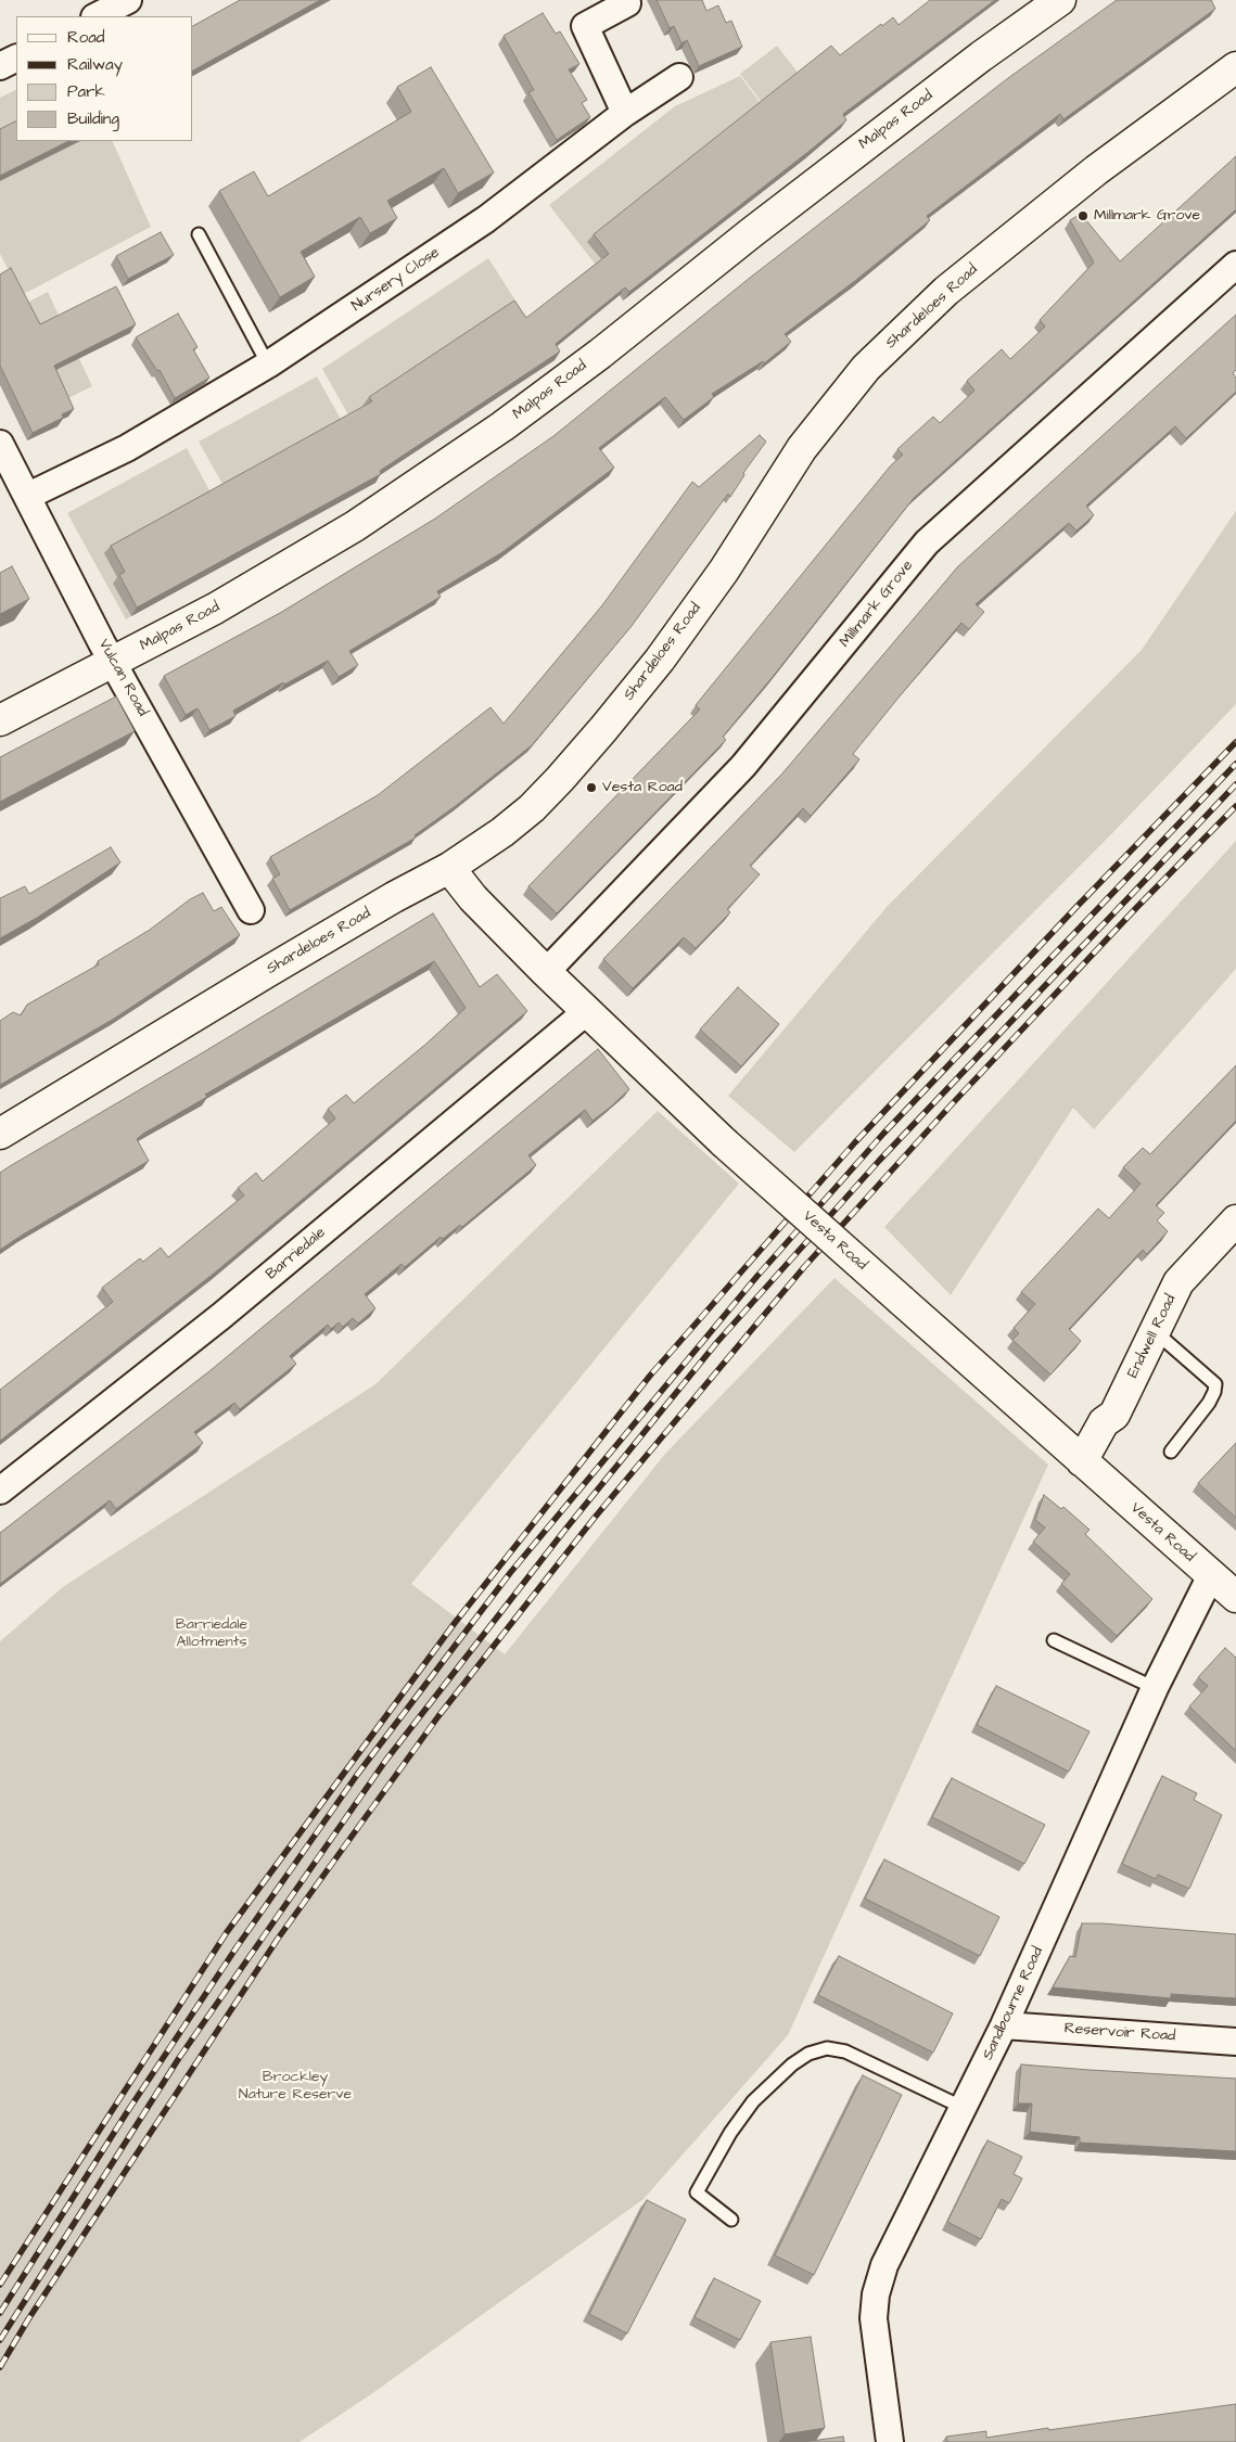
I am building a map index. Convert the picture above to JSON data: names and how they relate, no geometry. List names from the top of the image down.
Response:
{
  "streets": {
    "street": [
      "Malpas Road",
      "Nursery Close",
      "Shardeloes Road",
      "Millmark Grove",
      "Vulcan Road",
      "Vesta Road",
      "Barriedale",
      "Endwell Road",
      "Sandbourne Road",
      "Reservoir Road"
    ]
  },
  "crossings": [
    ["Malpas Road", "Vulcan Road"],
    ["Nursery Close", "Vulcan Road"],
    ["Shardeloes Road", "Vesta Road"],
    ["Millmark Grove", "Vesta Road"],
    ["Vesta Road", "Barriedale"],
    ["Vesta Road", "Endwell Road"],
    ["Vesta Road", "Sandbourne Road"],
    ["Sandbourne Road", "Reservoir Road"]
  ],
  "parks": ["Barriedale Allotments", "Brockley Nature Reserve"],
  "places": ["Millmark Grove", "Vesta Road"],
  "legend": [
    "Road",
    "Railway",
    "Park",
    "Building"
  ]
}
